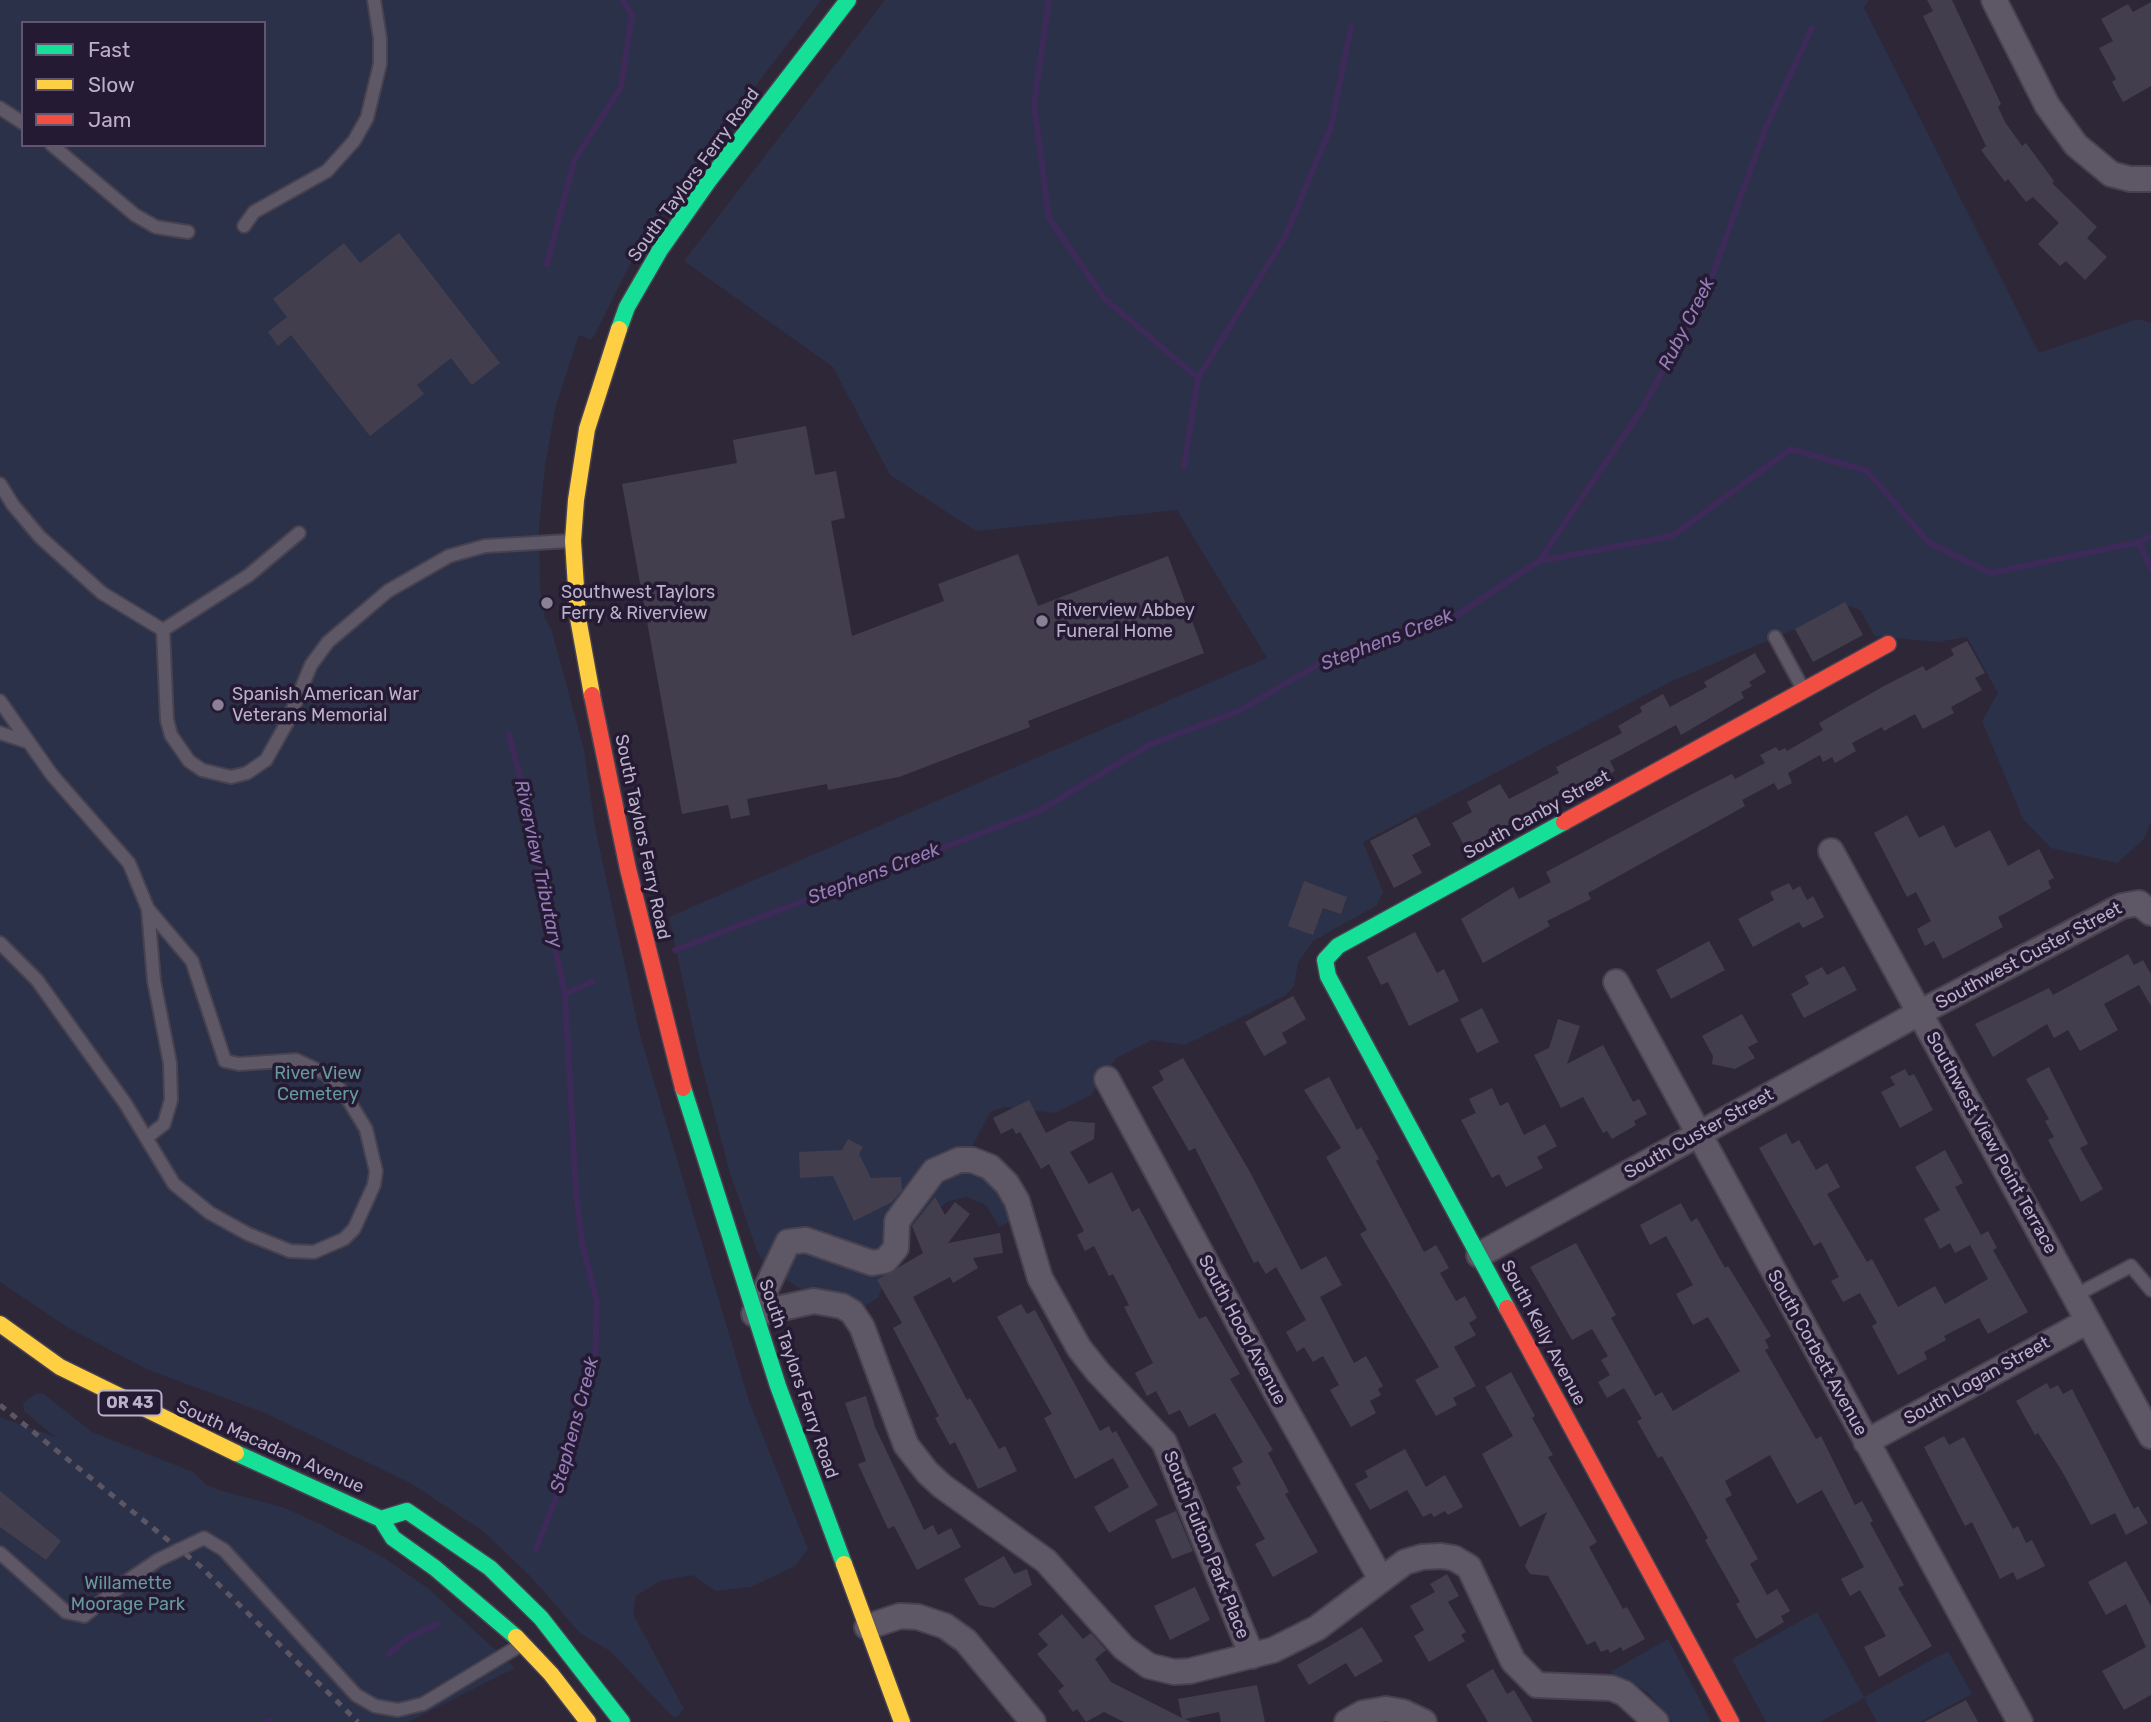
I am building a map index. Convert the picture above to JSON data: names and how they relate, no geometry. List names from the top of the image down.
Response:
{
  "streets": {
    "main road": [
      "South Taylors Ferry Road",
      "South Canby Street",
      "South Kelly Avenue",
      "OR 43",
      "South Macadam Avenue"
    ],
    "street": [
      "Southwest Custer Street",
      "South Custer Street",
      "Southwest View Point Terrace",
      "South Hood Avenue",
      "South Corbett Avenue",
      "South Logan Street",
      "South Fulton Park Place"
    ]
  },
  "crossings": [
    ["South Taylors Ferry Road", "South Fulton Park Place"],
    ["South Canby Street", "South Kelly Avenue"],
    ["Southwest Custer Street", "South Custer Street"],
    ["Southwest Custer Street", "Southwest View Point Terrace"],
    ["South Custer Street", "Southwest View Point Terrace"],
    ["South Custer Street", "South Kelly Avenue"],
    ["South Custer Street", "South Corbett Avenue"],
    ["Southwest View Point Terrace", "South Logan Street"],
    ["South Corbett Avenue", "South Logan Street"]
  ],
  "water": ["Ruby Creek", "Stephens Creek", "Riverview Tributary"],
  "parks": ["River View Cemetery", "Willamette Moorage Park"],
  "places": ["Southwest Taylors Ferry & Riverview", "Riverview Abbey Funeral Home", "Spanish American War Veterans Memorial"],
  "legend": ["Fast", "Slow", "Jam"]
}
